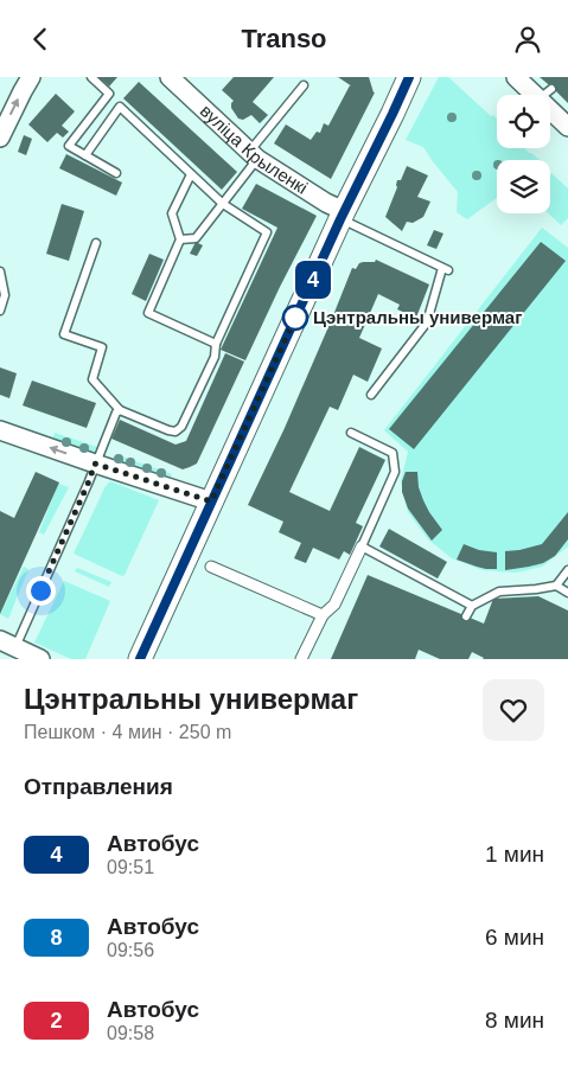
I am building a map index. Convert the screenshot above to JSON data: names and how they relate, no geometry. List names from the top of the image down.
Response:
{
  "streets": {
    "street": ["вуліца Крыленкі"]
  },
  "places": ["Цэнтральны универмаг"],
  "lines": ["bus line 4"],
  "page": {
    "header": "Transo",
    "on_map": "4",
    "heading": [
      ["Цэнтральны универмаг", "Пешком · 4 мин · 250 m"],
      "Отправления"
    ],
    "list": [
      {
        "mark": "4",
        "name": "Автобус",
        "note": "09:51",
        "value": "1 мин"
      },
      {
        "mark": "8",
        "name": "Автобус",
        "note": "09:56",
        "value": "6 мин"
      },
      {
        "mark": "2",
        "name": "Автобус",
        "note": "09:58",
        "value": "8 мин"
      }
    ]
  }
}
